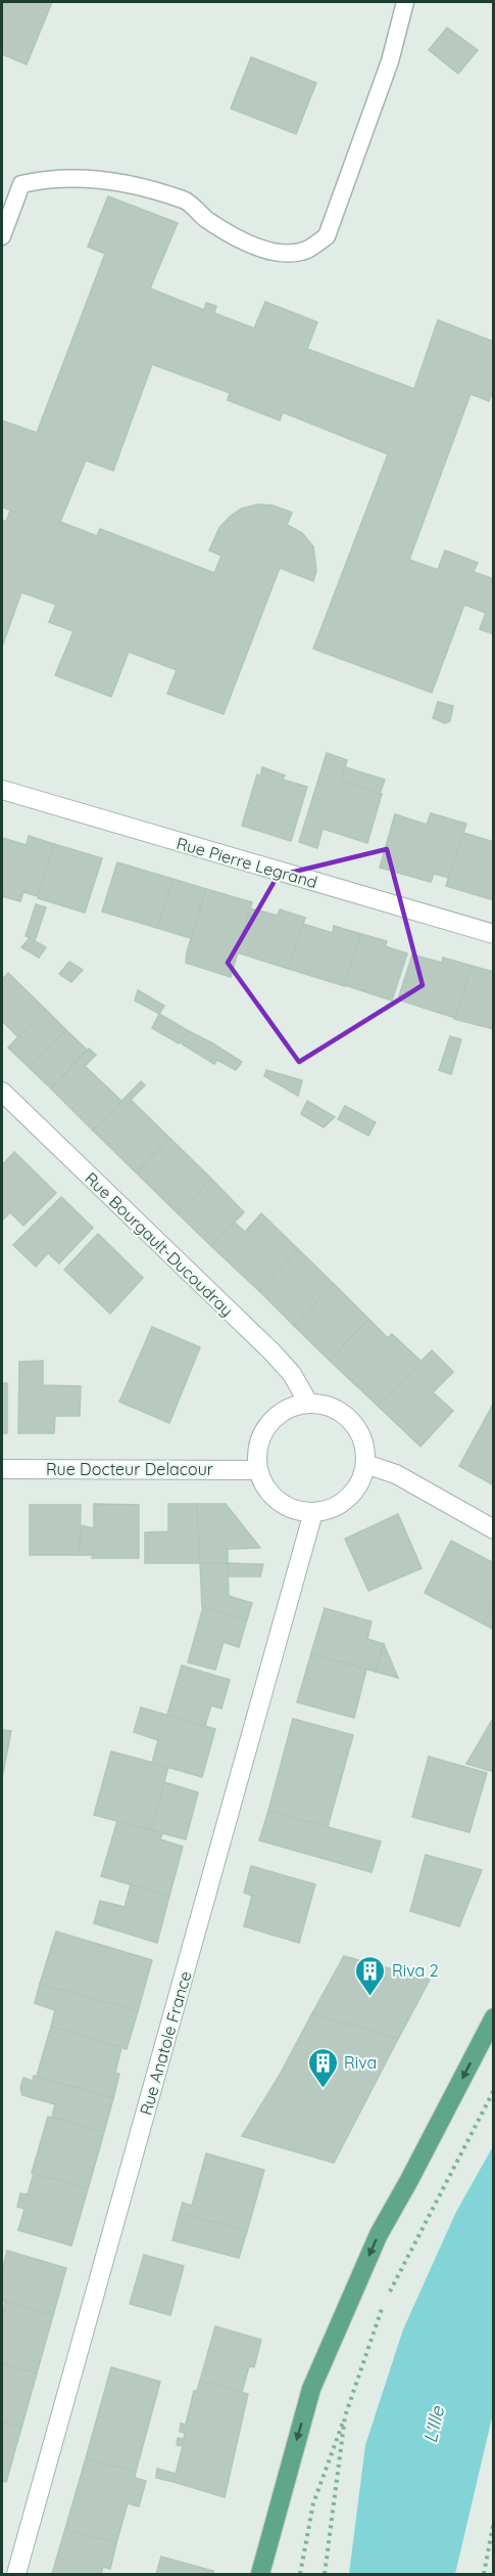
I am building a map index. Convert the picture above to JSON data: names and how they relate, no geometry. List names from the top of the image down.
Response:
{
  "streets": {
    "street": [
      "Rue Pierre Legrand",
      "Rue Bourgault-Ducoudray",
      "Rue Docteur Delacour",
      "Rue Anatole France"
    ]
  },
  "crossings": [
    ["Rue Bourgault-Ducoudray", "Rue Docteur Delacour"],
    ["Rue Bourgault-Ducoudray", "Rue Anatole France"],
    ["Rue Docteur Delacour", "Rue Anatole France"]
  ],
  "water": ["L'Ille"],
  "places": {
    "building": ["Riva 2", "Riva"]
  }
}
